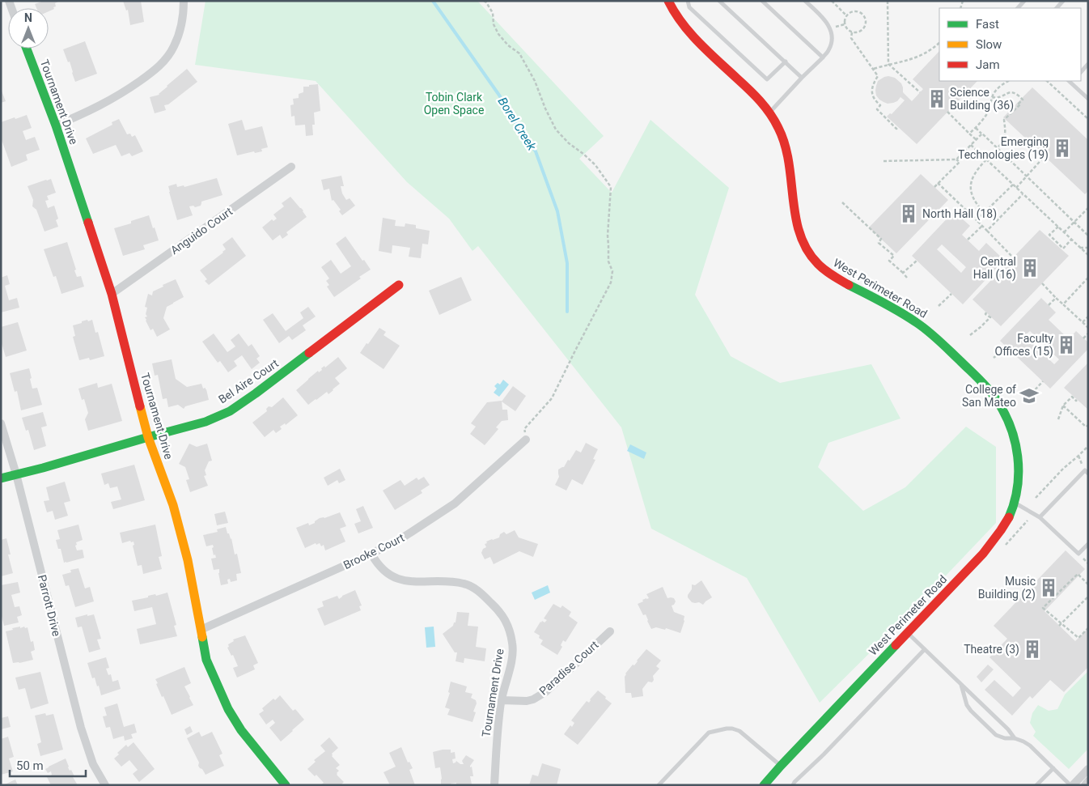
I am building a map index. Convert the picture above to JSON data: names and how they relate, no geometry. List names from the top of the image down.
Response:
{
  "streets": {
    "street": [
      "Tournament Drive",
      "Anguido Court",
      "West Perimeter Road",
      "Bel Aire Court",
      "Brooke Court",
      "Parrott Drive",
      "Paradise Court"
    ]
  },
  "crossings": [
    ["Tournament Drive", "Anguido Court"],
    ["Tournament Drive", "Bel Aire Court"],
    ["Tournament Drive", "Brooke Court"],
    ["Tournament Drive", "Paradise Court"],
    ["Bel Aire Court", "Parrott Drive"]
  ],
  "water": ["Borel Creek"],
  "parks": ["Tobin Clark Open Space"],
  "places": {
    "building": [
      "Science Building (36)",
      "Emerging Technologies (19)",
      "North Hall (18)",
      "Central Hall (16)",
      "Faculty Offices (15)",
      "Music Building (2)",
      "Theatre (3)"
    ],
    "school or university": ["College of San Mateo"]
  },
  "legend": ["Fast", "Slow", "Jam"],
  "scale_bar": "50 m",
  "north": "top"
}
